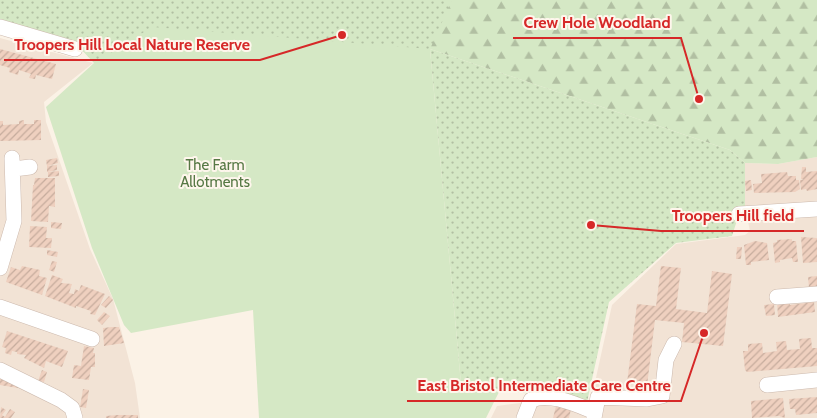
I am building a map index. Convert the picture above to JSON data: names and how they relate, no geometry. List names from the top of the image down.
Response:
{
  "parks": ["The Farm Allotments"],
  "places": [
    "Troopers Hill Local Nature Reserve",
    "Crew Hole Woodland",
    "Troopers Hill field",
    "East Bristol Intermediate Care Centre"
  ]
}
